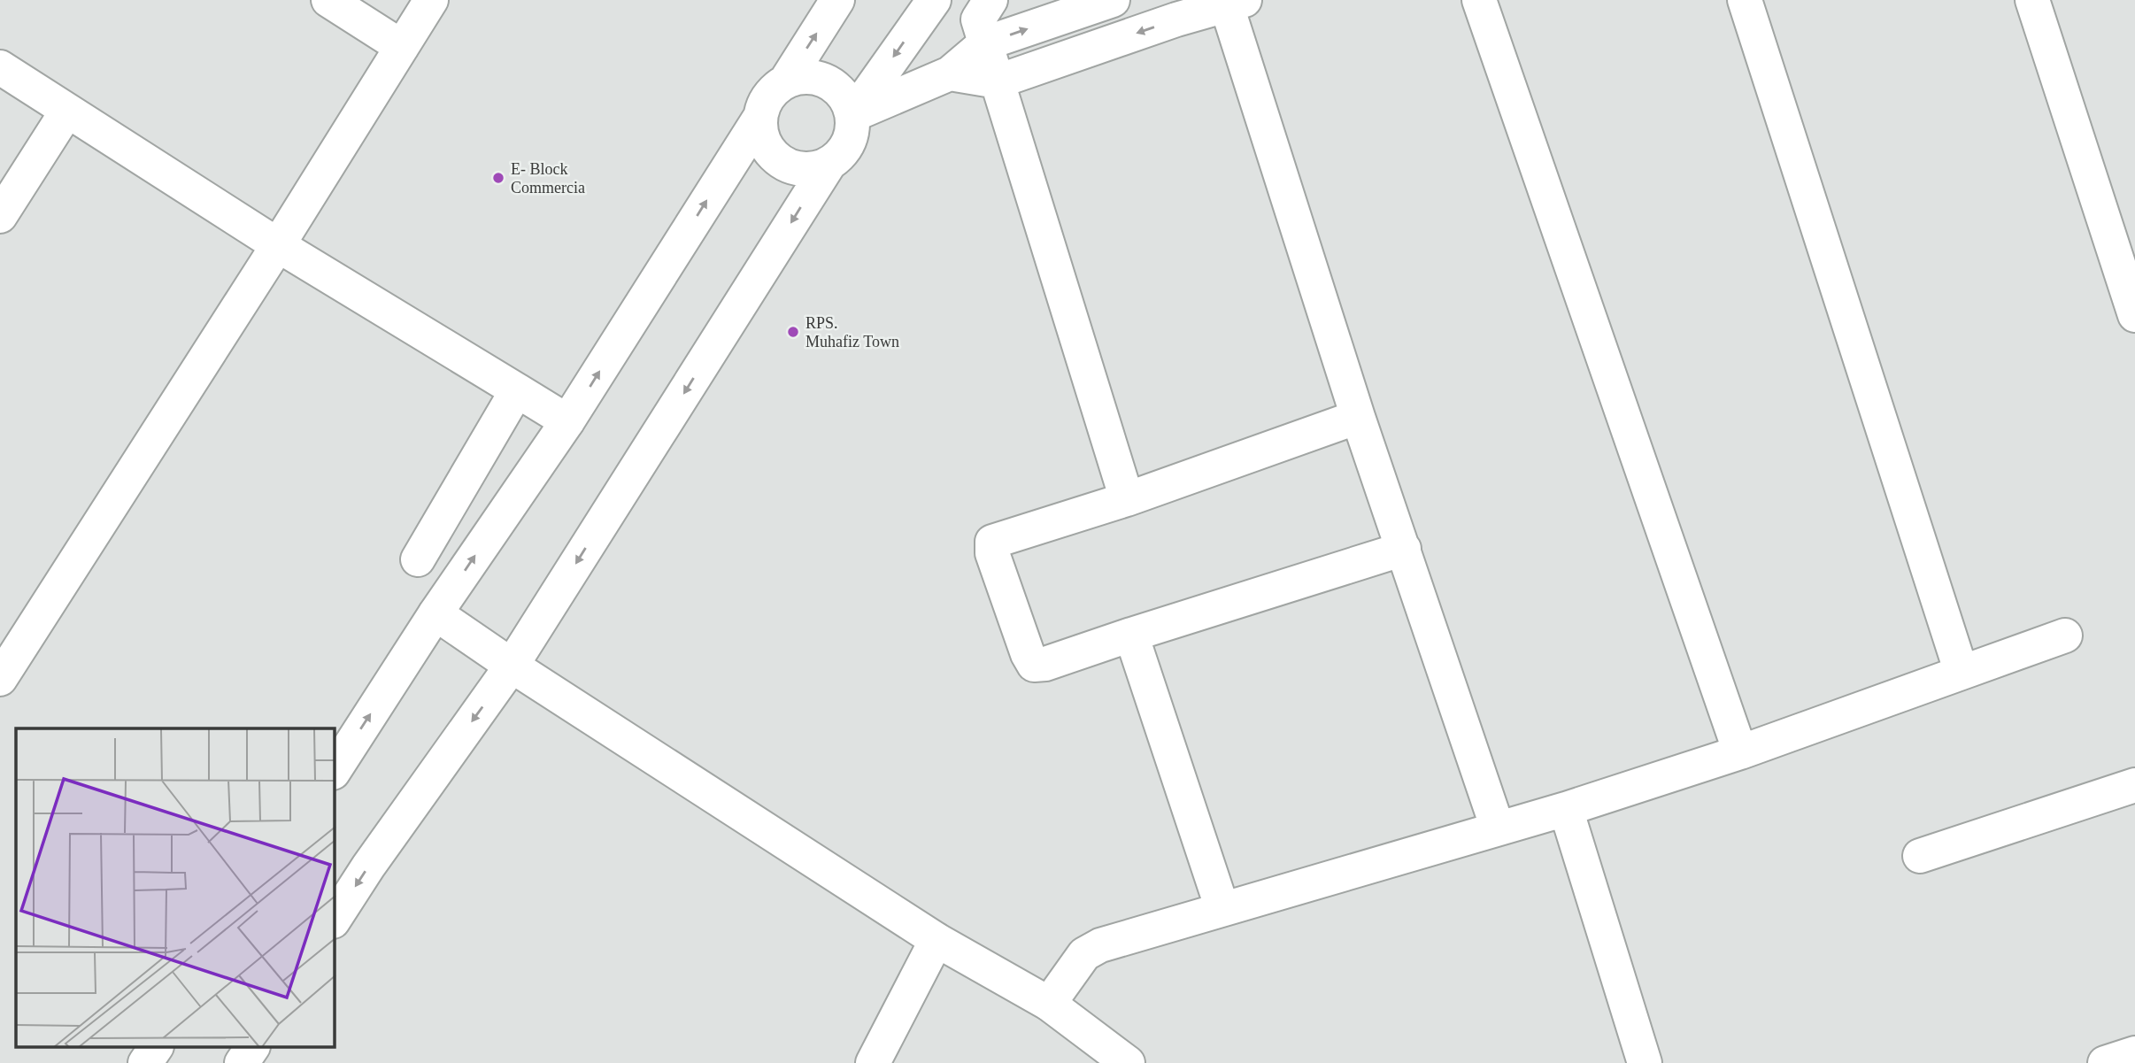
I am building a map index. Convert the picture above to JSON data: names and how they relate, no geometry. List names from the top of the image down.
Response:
{
  "places": ["E- Block Commercia", "RPS. Muhafiz Town"]
}
